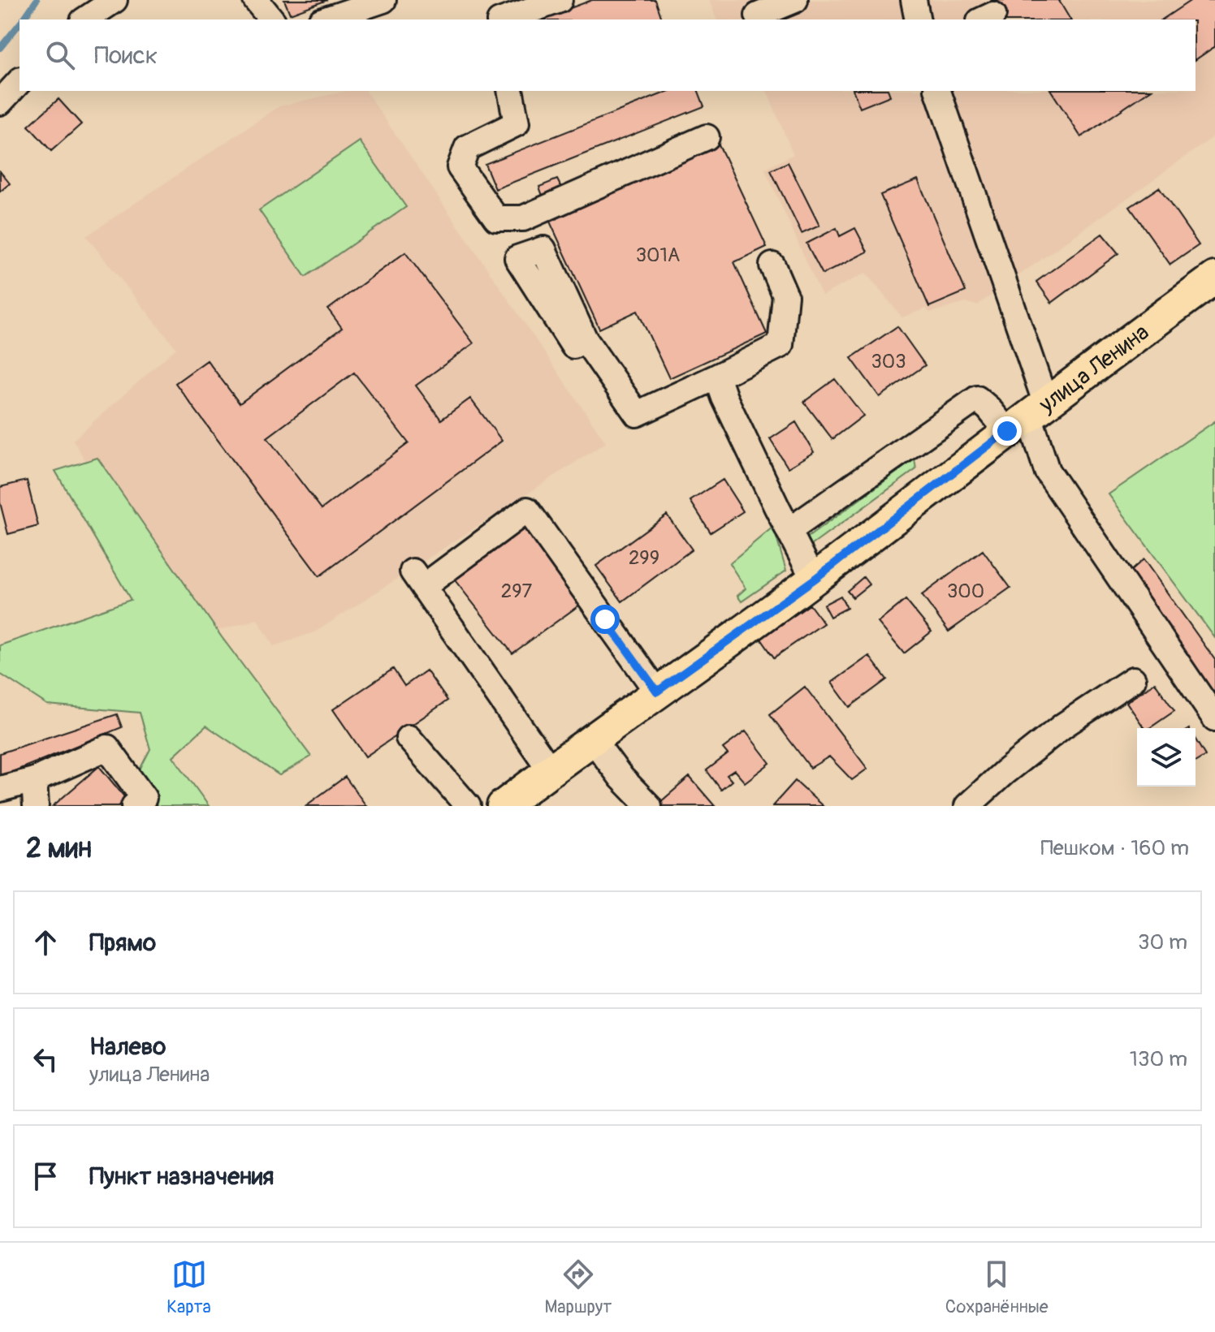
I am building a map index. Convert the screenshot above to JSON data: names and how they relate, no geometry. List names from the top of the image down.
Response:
{
  "streets": {
    "main road": ["улица Ленина"]
  },
  "house_numbers": [
    "301А",
    "303",
    "299",
    "297",
    "300"
  ],
  "page": {
    "search": "Поиск",
    "heading": ["2 мин", "Пешком · 160 m"],
    "list": [
      ["Прямо", "30 m"],
      ["Налево", "улица Ленина", "130 m"],
      "Пункт назначения"
    ],
    "nav": ["Карта", "Маршрут", "Сохранённые"]
  }
}
